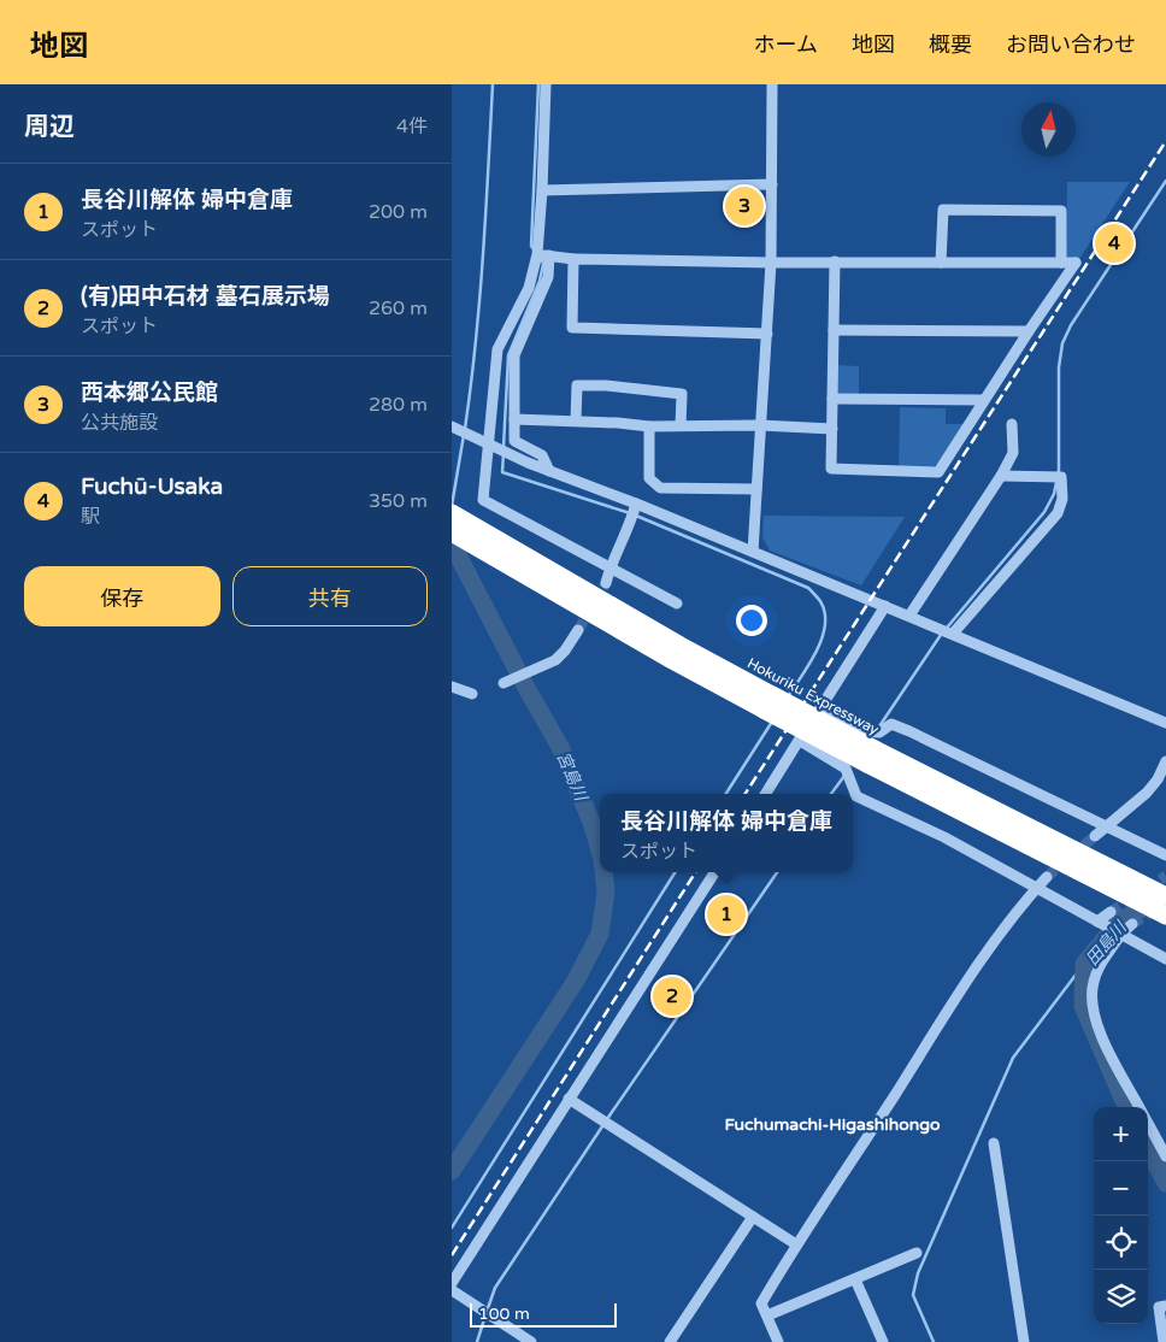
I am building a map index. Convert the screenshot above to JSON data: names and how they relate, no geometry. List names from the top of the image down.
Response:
{
  "streets": {
    "highway": ["Hokuriku Expressway"]
  },
  "districts": ["Fuchumachi-Higashihongo"],
  "water": ["宮島川", "田島川"],
  "scale_bar": "100 m",
  "north": "top",
  "page": {
    "header": "地図",
    "nav": [
      "ホーム",
      "地図",
      "概要",
      "お問い合わせ"
    ],
    "heading": ["周辺", "4件"],
    "list": [
      {
        "mark": "1",
        "name": "長谷川解体 婦中倉庫",
        "note": "スポット",
        "value": "200 m"
      },
      {
        "mark": "2",
        "name": "(有)田中石材 墓石展示場",
        "note": "スポット",
        "value": "260 m"
      },
      {
        "mark": "3",
        "name": "西本郷公民館",
        "note": "公共施設",
        "value": "280 m"
      },
      {
        "mark": "4",
        "name": "Fuchū-Usaka",
        "note": "駅",
        "value": "350 m"
      }
    ],
    "pins": [
      "3",
      "4",
      "1",
      "2"
    ],
    "buttons": ["保存", "共有"],
    "popup": ["長谷川解体 婦中倉庫", "スポット"],
    "map_buttons": ["+", "−"],
    "scale": "100 m"
  }
}
